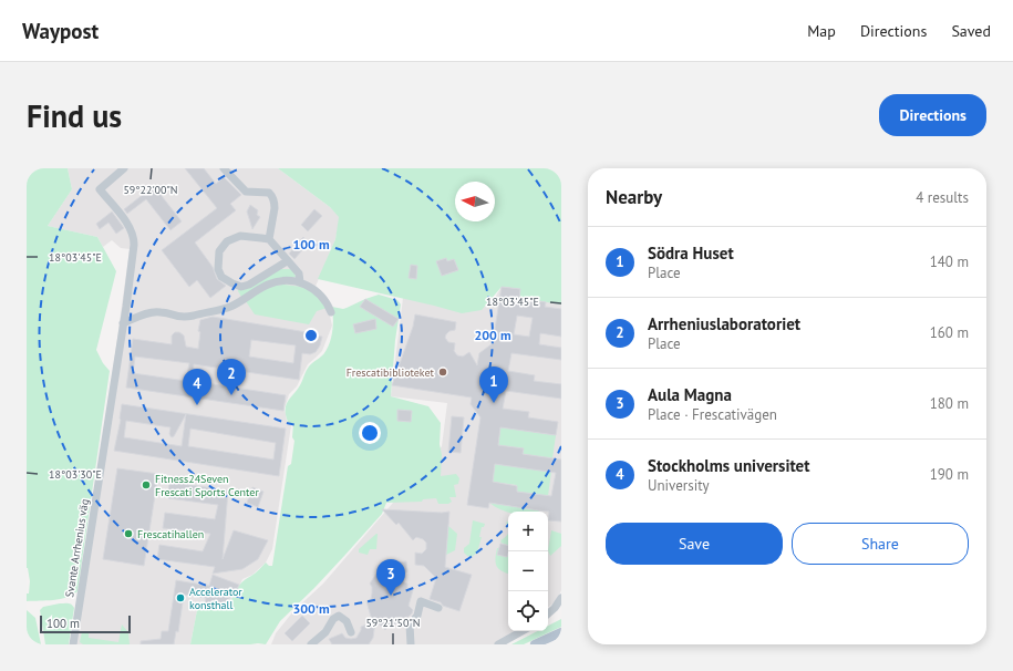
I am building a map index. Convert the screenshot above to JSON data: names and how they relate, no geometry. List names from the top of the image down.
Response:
{
  "streets": {
    "street": ["Svante Arrhenius väg"]
  },
  "places": [
    "Frescatibiblioteket",
    "Fitness24Seven Frescati Sports Center",
    "Frescatihallen",
    "Accelerator konsthall"
  ],
  "scale_bar": "100 m",
  "north": "left",
  "page": {
    "header": "Waypost",
    "nav": ["Map", "Directions", "Saved"],
    "buttons": [
      "Directions",
      ["Save", "Share"]
    ],
    "title": "Find us",
    "heading": ["Nearby", "4 results"],
    "list": [
      {
        "mark": "1",
        "name": "Södra Huset",
        "note": "Place",
        "value": "140 m"
      },
      {
        "mark": "2",
        "name": "Arrheniuslaboratoriet",
        "note": "Place",
        "value": "160 m"
      },
      {
        "mark": "3",
        "name": "Aula Magna",
        "note": "Place · Frescativägen",
        "value": "180 m"
      },
      {
        "mark": "4",
        "name": "Stockholms universitet",
        "note": "University",
        "value": "190 m"
      }
    ],
    "pins": [
      "2",
      "1",
      "4",
      "3"
    ],
    "map_buttons": ["+", "−"],
    "scale": "100 m"
  },
  "coordinates": [
    "59°22'00\"N",
    "18°03'45\"E",
    "18°03'30\"E",
    "59°21'50\"N"
  ],
  "rings": ["100 m", "200 m", "300 m"]
}
